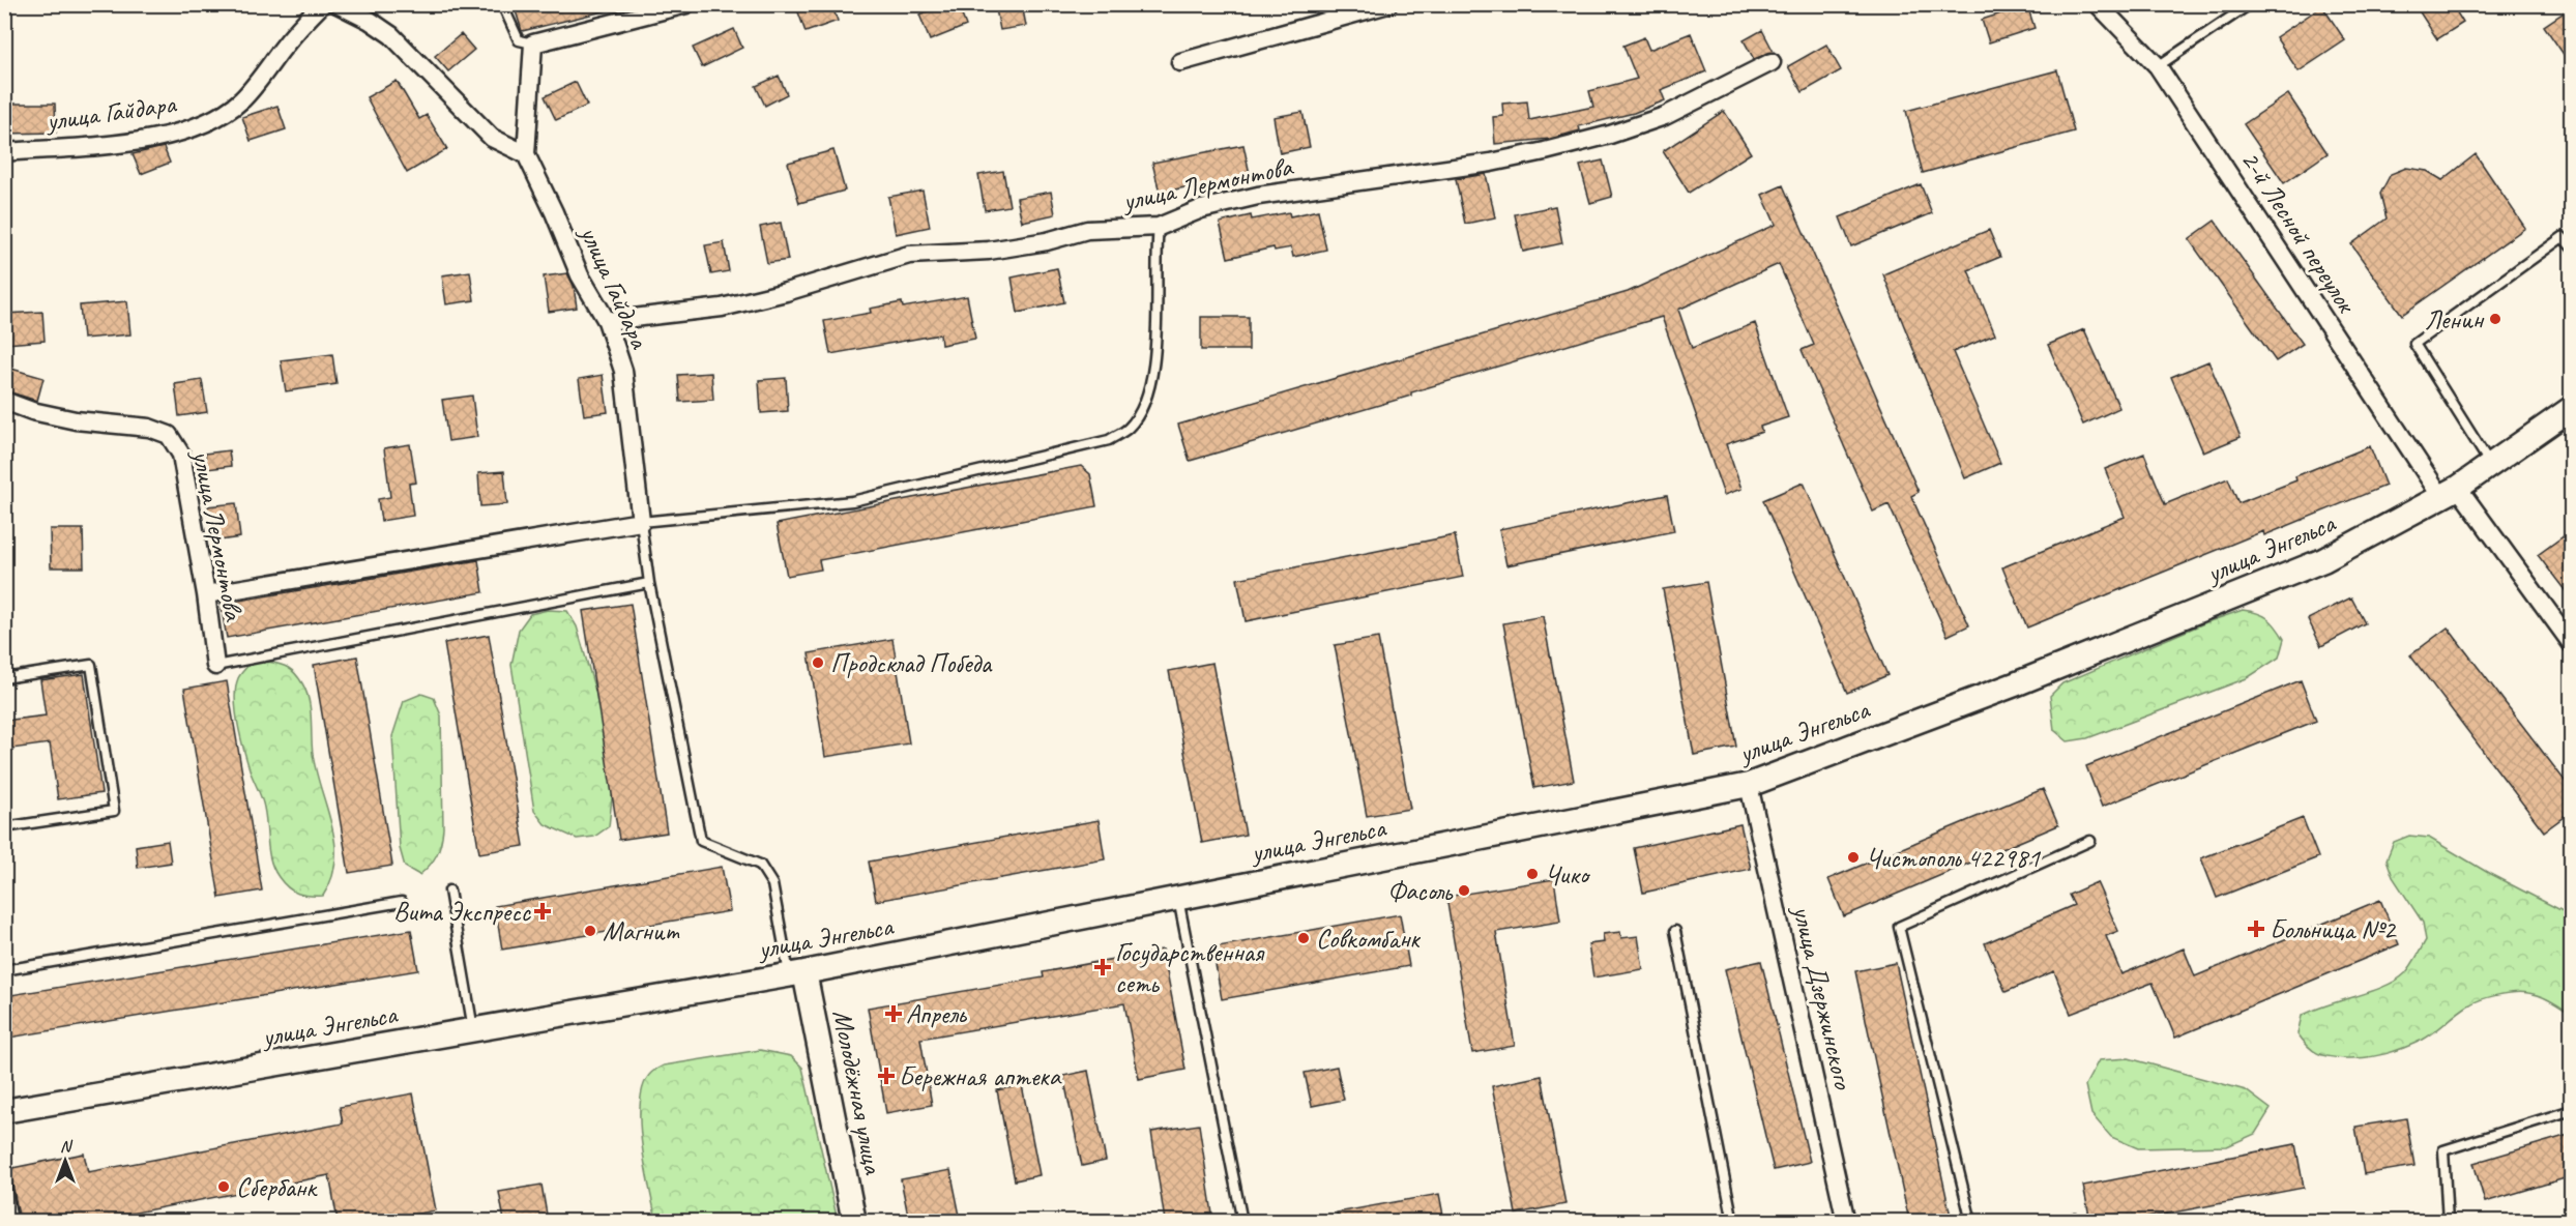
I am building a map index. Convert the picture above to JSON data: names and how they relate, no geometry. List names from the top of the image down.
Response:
{
  "streets": {
    "main road": ["улица Энгельса", "Молодёжная улица"],
    "street": [
      "улица Гайдара",
      "улица Лермонтова",
      "2-й Лесной переулок",
      "улица Дзержинского"
    ]
  },
  "crossings": [
    ["улица Гайдара", "улица Лермонтова"],
    ["2-й Лесной переулок", "улица Энгельса"],
    ["улица Энгельса", "улица Дзержинского"],
    ["улица Энгельса", "Молодёжная улица"]
  ],
  "places": {
    "other": [
      "Ленин",
      "Продсклад Победа",
      "Чистополь 422981",
      "Чико",
      "Фасоль",
      "Магнит",
      "Совкомбанк",
      "Сбербанк"
    ],
    "health": [
      "Вита Экспресс",
      "Больница №2",
      "Государственная сеть",
      "Апрель",
      "Бережная аптека"
    ]
  },
  "north": "top"
}
